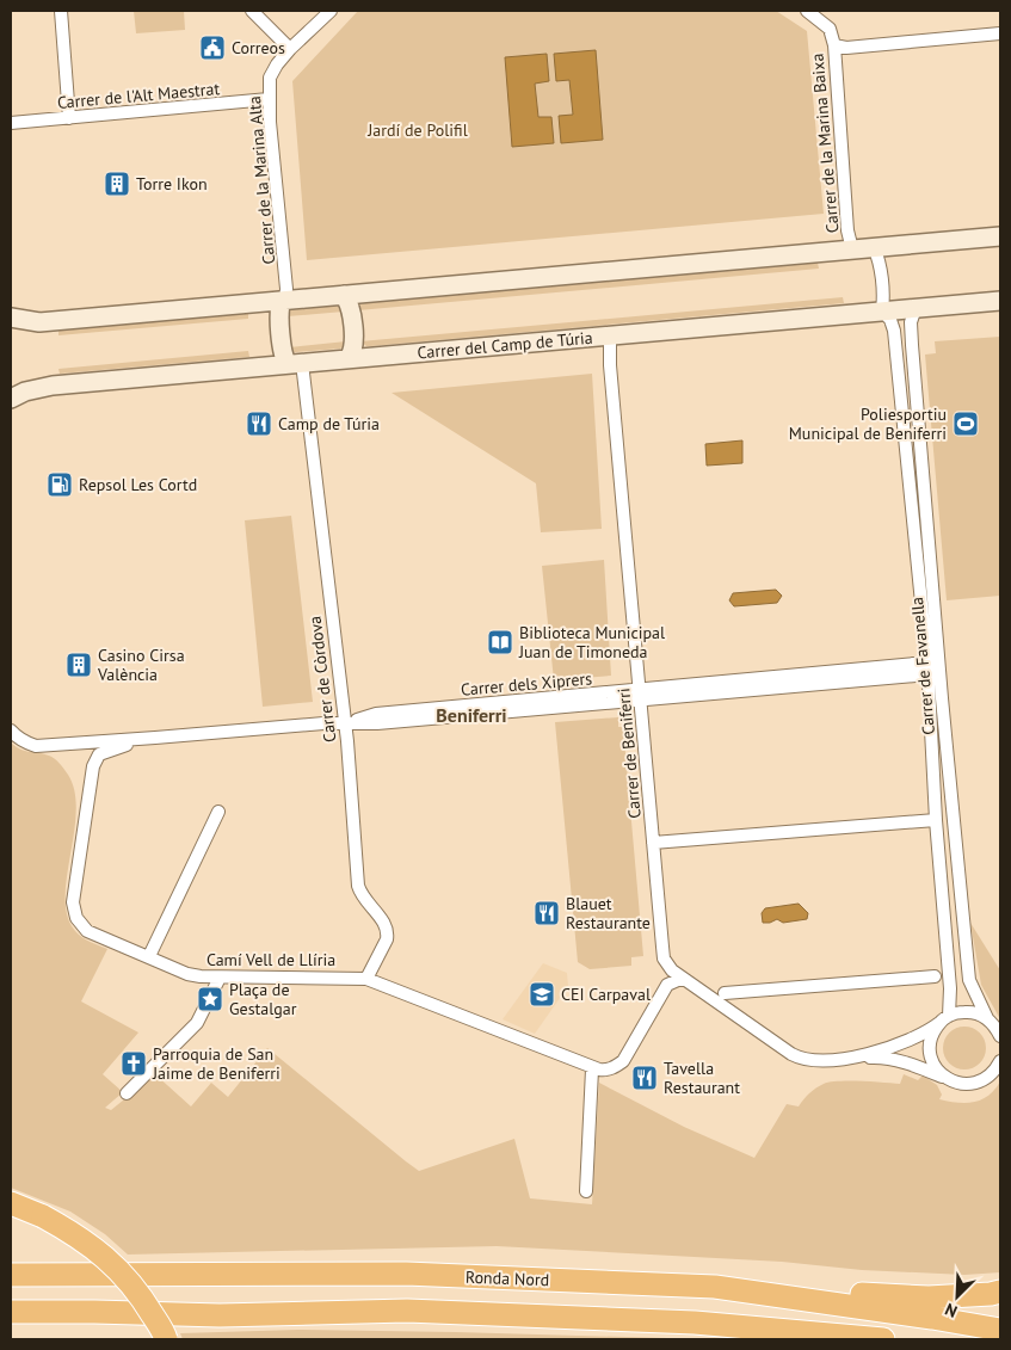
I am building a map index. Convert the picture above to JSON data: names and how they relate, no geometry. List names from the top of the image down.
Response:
{
  "streets": {
    "highway": ["Ronda Nord"],
    "main road": ["Carrer del Camp de Túria"],
    "street": [
      "Carrer de l'Alt Maestrat",
      "Carrer de la Marina Baixa",
      "Carrer de la Marina Alta",
      "Carrer de Favanella",
      "Carrer de Còrdova",
      "Carrer dels Xiprers",
      "Carrer de Beniferri",
      "Camí Vell de Llíria"
    ]
  },
  "crossings": [
    ["Carrer de l'Alt Maestrat", "Carrer de la Marina Alta"],
    ["Carrer de la Marina Alta", "Carrer del Camp de Túria"],
    ["Carrer de la Marina Alta", "Carrer de Còrdova"],
    ["Carrer del Camp de Túria", "Carrer de Favanella"],
    ["Carrer del Camp de Túria", "Carrer de Còrdova"],
    ["Carrer del Camp de Túria", "Carrer de Beniferri"],
    ["Carrer de Favanella", "Carrer dels Xiprers"],
    ["Carrer de Favanella", "Carrer de Beniferri"],
    ["Carrer de Còrdova", "Carrer dels Xiprers"],
    ["Carrer de Còrdova", "Camí Vell de Llíria"],
    ["Carrer dels Xiprers", "Carrer de Beniferri"],
    ["Carrer dels Xiprers", "Camí Vell de Llíria"],
    ["Carrer de Beniferri", "Camí Vell de Llíria"]
  ],
  "districts": ["Beniferri"],
  "parks": ["Jardí de Polifil"],
  "places": {
    "public building": ["Correos"],
    "building": ["Torre Ikon", "Casino Cirsa València"],
    "restaurant": ["Camp de Túria", "Blauet Restaurante", "Tavella Restaurant"],
    "sports": ["Poliesportiu Municipal de Beniferri"],
    "fuel station": ["Repsol Les Cortd"],
    "library": ["Biblioteca Municipal Juan de Timoneda"],
    "school or university": ["CEI Carpaval"],
    "place": ["Plaça de Gestalgar"],
    "church": ["Parroquia de San Jaime de Beniferri"]
  },
  "north": "bottom left"
}
